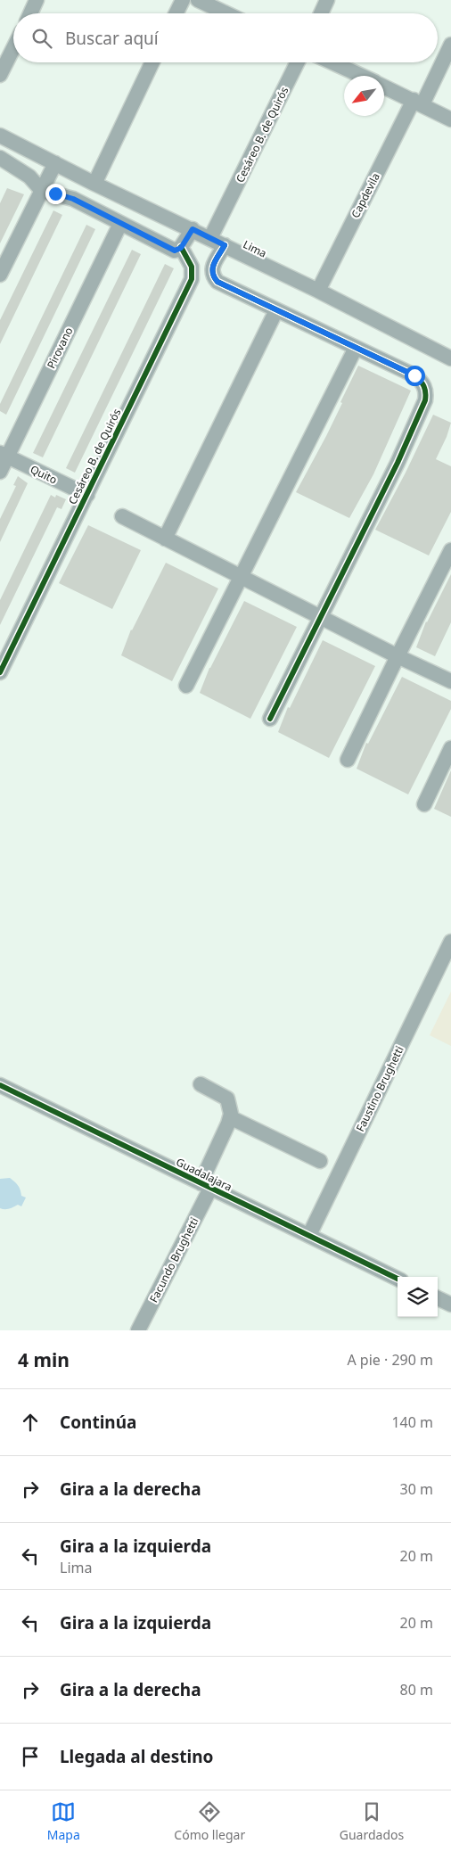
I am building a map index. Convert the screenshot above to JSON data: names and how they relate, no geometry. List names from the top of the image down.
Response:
{
  "streets": {
    "street": [
      "Cesáreo B. de Quirós",
      "Capdevila",
      "Lima",
      "Pirovano",
      "Quito",
      "Faustino Brughetti",
      "Guadalajara",
      "Facundo Brughetti"
    ]
  },
  "crossings": [
    ["Cesáreo B. de Quirós", "Lima"],
    ["Cesáreo B. de Quirós", "Quito"],
    ["Capdevila", "Lima"],
    ["Pirovano", "Quito"],
    ["Faustino Brughetti", "Guadalajara"],
    ["Guadalajara", "Facundo Brughetti"]
  ],
  "north": "bottom left",
  "page": {
    "search": "Buscar aquí",
    "heading": ["4 min", "A pie · 290 m"],
    "list": [
      ["Continúa", "140 m"],
      ["Gira a la derecha", "30 m"],
      ["Gira a la izquierda", "Lima", "20 m"],
      ["Gira a la izquierda", "20 m"],
      ["Gira a la derecha", "80 m"],
      "Llegada al destino"
    ],
    "nav": ["Mapa", "Cómo llegar", "Guardados"]
  }
}
